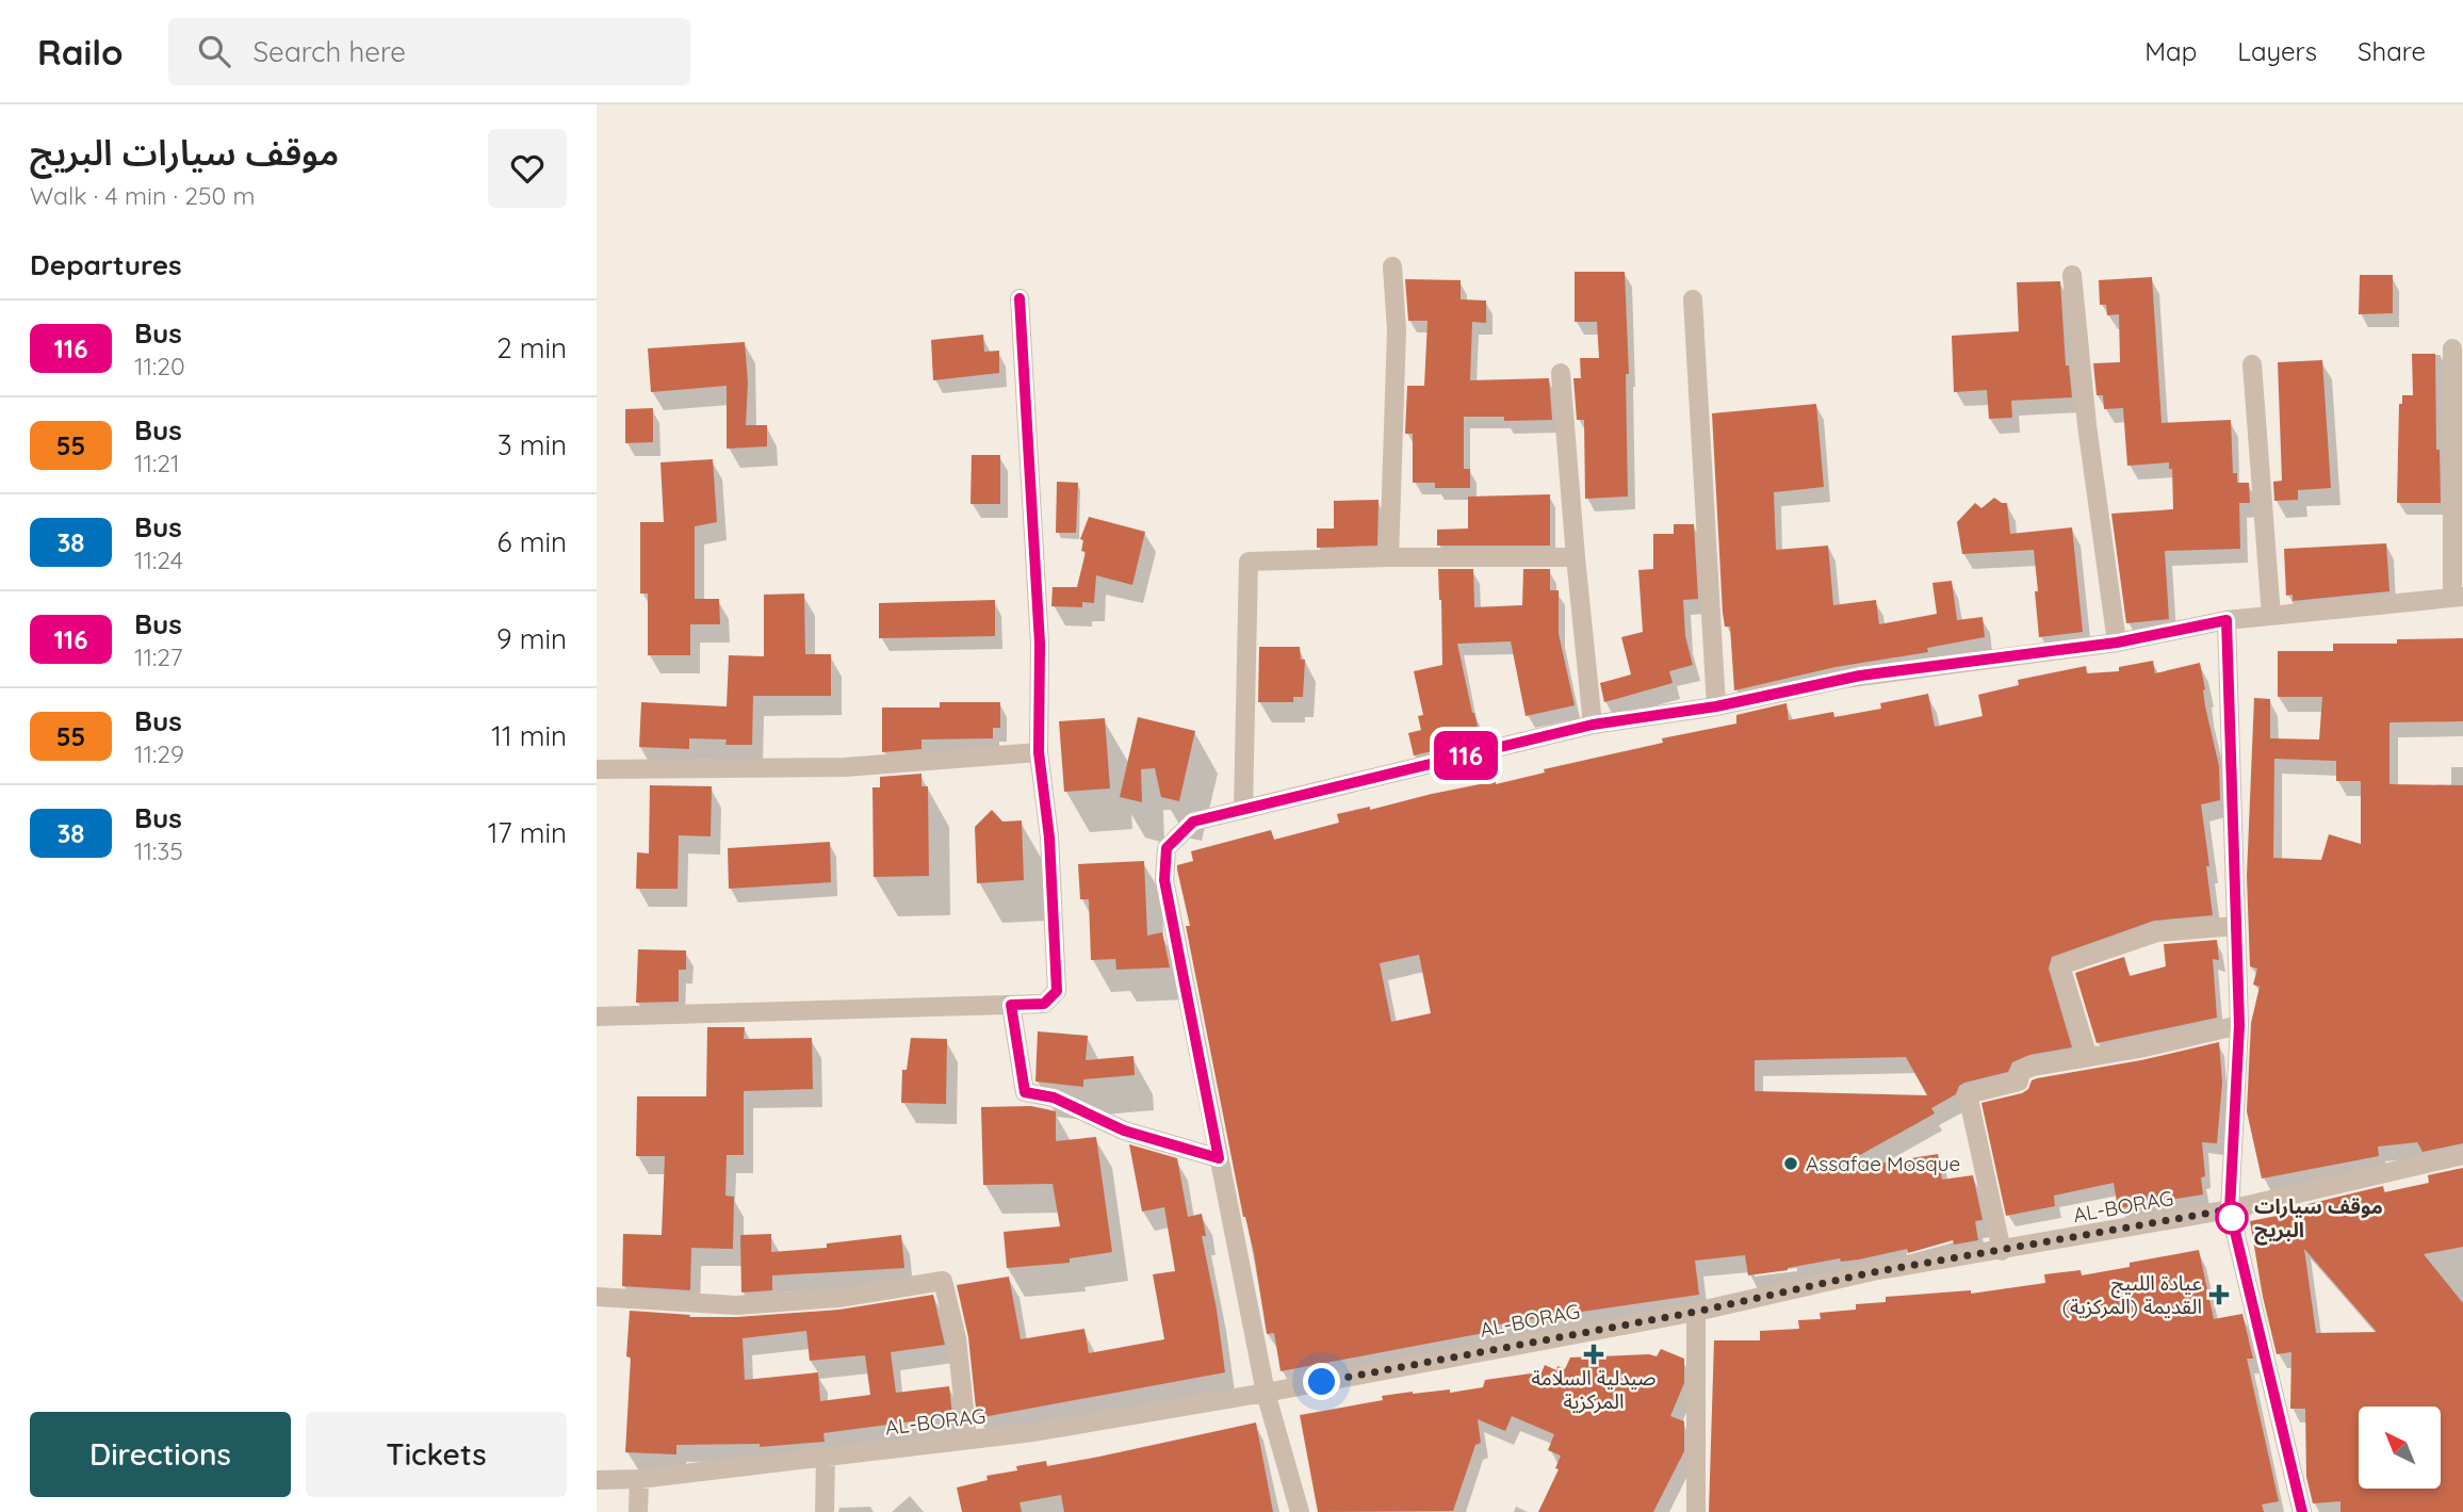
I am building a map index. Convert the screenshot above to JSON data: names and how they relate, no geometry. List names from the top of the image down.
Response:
{
  "streets": {
    "street": ["AL-BORAG"]
  },
  "places": {
    "other": ["Assafae Mosque", "موقف سيارات البريج"],
    "health": ["عيادة اللىيج القديمة (المركزية)", "صيدلية السلامة المركزية"]
  },
  "lines": ["bus line 116"],
  "north": "top left",
  "page": {
    "header": "Railo",
    "search": "Search here",
    "nav": ["Map", "Layers", "Share"],
    "heading": [
      ["موقف سيارات البريج", "Walk · 4 min · 250 m"],
      "Departures"
    ],
    "on_map": "116",
    "list": [
      {
        "mark": "116",
        "name": "Bus",
        "note": "11:20",
        "value": "2 min"
      },
      {
        "mark": "55",
        "name": "Bus",
        "note": "11:21",
        "value": "3 min"
      },
      {
        "mark": "38",
        "name": "Bus",
        "note": "11:24",
        "value": "6 min"
      },
      {
        "mark": "116",
        "name": "Bus",
        "note": "11:27",
        "value": "9 min"
      },
      {
        "mark": "55",
        "name": "Bus",
        "note": "11:29",
        "value": "11 min"
      },
      {
        "mark": "38",
        "name": "Bus",
        "note": "11:35",
        "value": "17 min"
      }
    ],
    "buttons": ["Directions", "Tickets"]
  }
}
